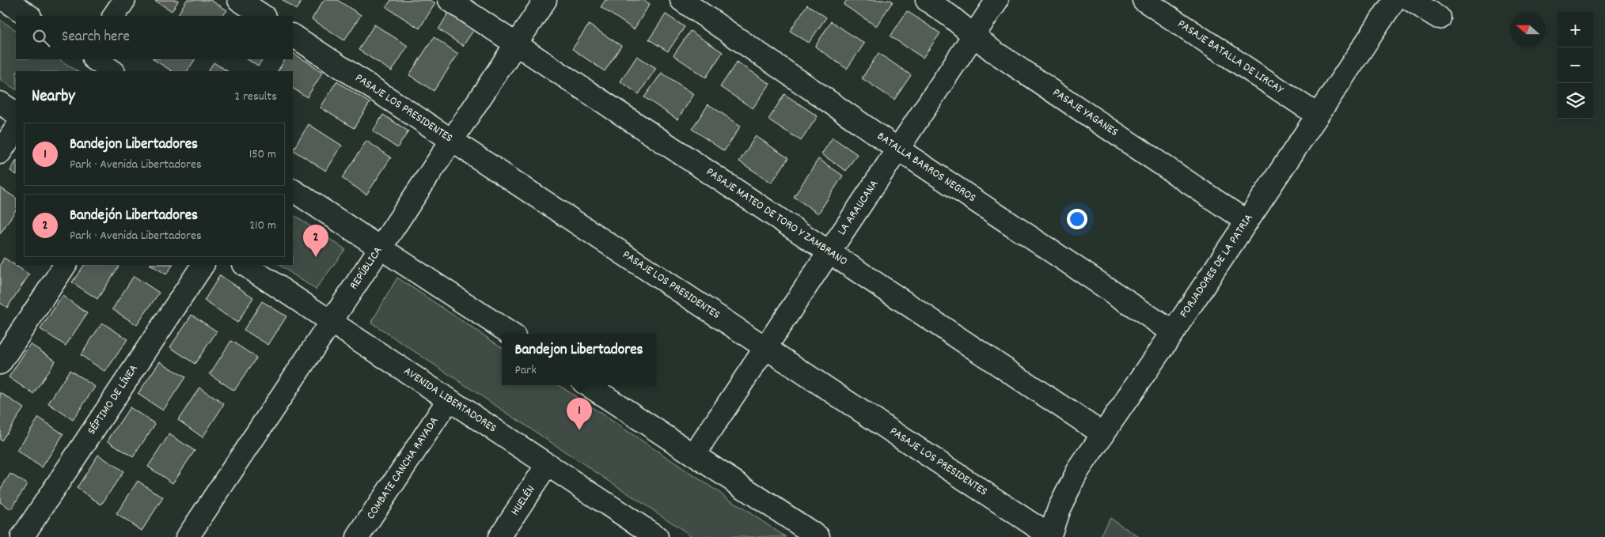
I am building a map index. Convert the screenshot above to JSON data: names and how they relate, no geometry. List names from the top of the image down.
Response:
{
  "streets": {
    "street": [
      "PASAJE BATALLA DE LIRCAY",
      "PASAJE LOS PRESIDENTES",
      "PASAJE YAGANES",
      "BATALLA BARROS NEGROS",
      "LA ARAUCANA",
      "PASAJE MATEO DE TORO Y ZAMBRANO",
      "FORJADORES DE LA PATRIA",
      "REPÚBLICA",
      "SÉPTIMO DE LÍNEA",
      "AVENIDA LIBERTADORES",
      "COMBATE CANCHA RAYADA",
      "HUELÉN"
    ]
  },
  "crossings": [
    ["PASAJE BATALLA DE LIRCAY", "FORJADORES DE LA PATRIA"],
    ["PASAJE LOS PRESIDENTES", "LA ARAUCANA"],
    ["PASAJE LOS PRESIDENTES", "FORJADORES DE LA PATRIA"],
    ["PASAJE LOS PRESIDENTES", "REPÚBLICA"],
    ["PASAJE YAGANES", "LA ARAUCANA"],
    ["PASAJE YAGANES", "FORJADORES DE LA PATRIA"],
    ["BATALLA BARROS NEGROS", "LA ARAUCANA"],
    ["BATALLA BARROS NEGROS", "FORJADORES DE LA PATRIA"],
    ["LA ARAUCANA", "PASAJE MATEO DE TORO Y ZAMBRANO"],
    ["PASAJE MATEO DE TORO Y ZAMBRANO", "FORJADORES DE LA PATRIA"],
    ["PASAJE MATEO DE TORO Y ZAMBRANO", "REPÚBLICA"],
    ["REPÚBLICA", "AVENIDA LIBERTADORES"],
    ["AVENIDA LIBERTADORES", "COMBATE CANCHA RAYADA"],
    ["AVENIDA LIBERTADORES", "HUELÉN"]
  ],
  "north": "left",
  "page": {
    "map_buttons": ["+", "−"],
    "search": "Search here",
    "heading": ["Nearby", "2 results"],
    "list": [
      {
        "mark": "1",
        "name": "Bandejon Libertadores",
        "note": "Park · Avenida Libertadores",
        "value": "150 m"
      },
      {
        "mark": "2",
        "name": "Bandejón Libertadores",
        "note": "Park · Avenida Libertadores",
        "value": "210 m"
      }
    ],
    "pins": ["2", "1"],
    "popup": ["Bandejon Libertadores", "Park"]
  }
}
